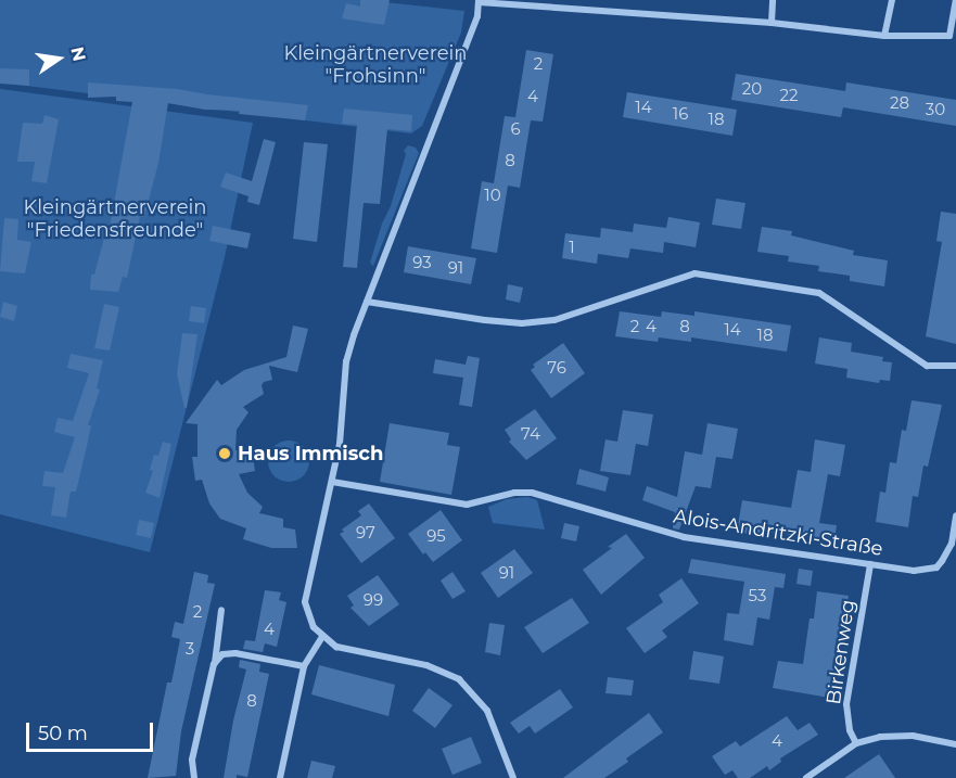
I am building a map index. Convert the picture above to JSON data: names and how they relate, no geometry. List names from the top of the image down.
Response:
{
  "streets": {
    "street": ["Alois-Andritzki-Straße", "Birkenweg"]
  },
  "crossings": [
    ["Alois-Andritzki-Straße", "Birkenweg"]
  ],
  "parks": ["Kleingärtnerverein \"Frohsinn\"", "Kleingärtnerverein \"Friedensfreunde\""],
  "places": ["Haus Immisch"],
  "house_numbers": [
    "2",
    "20",
    "22",
    "4",
    "28",
    "14",
    "30",
    "16",
    "18",
    "6",
    "8",
    "10",
    "1",
    "93",
    "91",
    "2",
    "4",
    "8",
    "14",
    "18",
    "76",
    "74",
    "97",
    "95",
    "91",
    "53",
    "99",
    "2",
    "4",
    "3",
    "8",
    "4"
  ],
  "scale_bar": "50 m",
  "north": "right"
}
